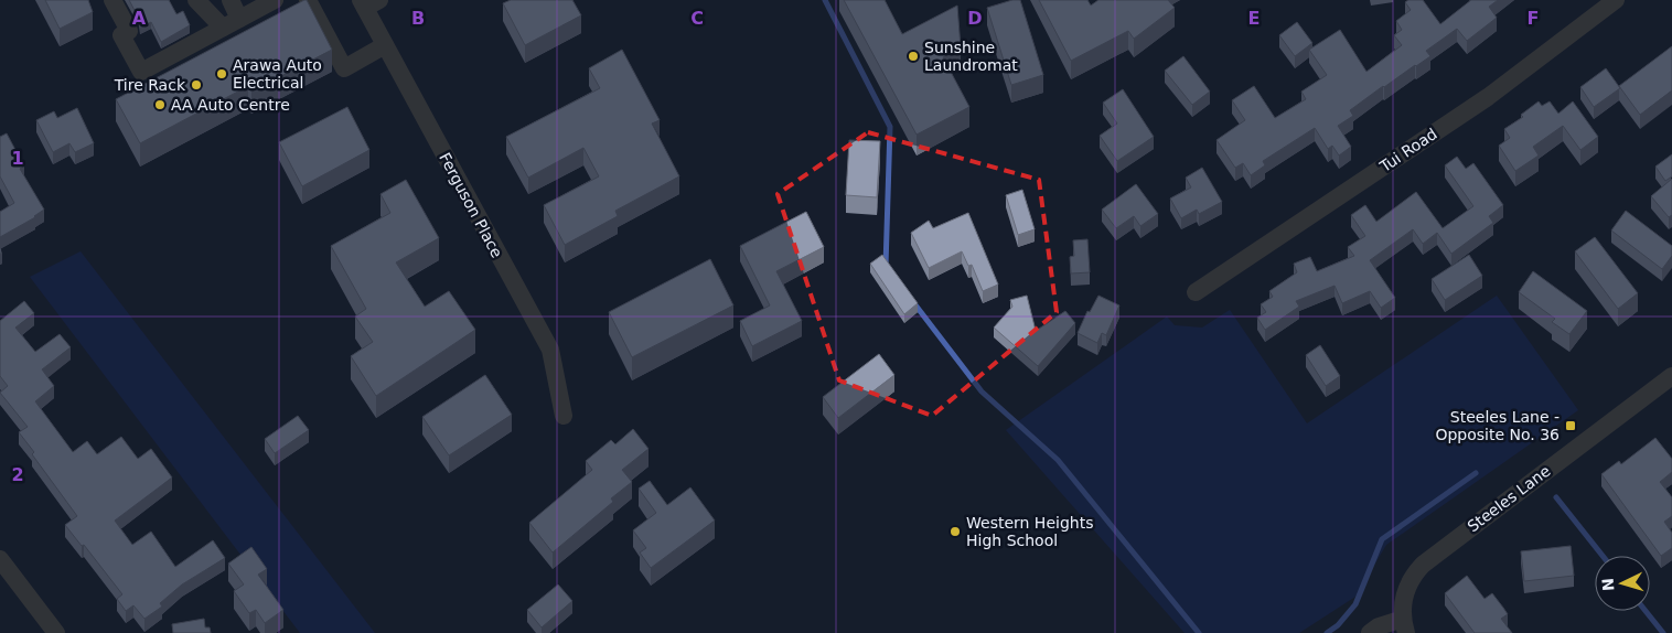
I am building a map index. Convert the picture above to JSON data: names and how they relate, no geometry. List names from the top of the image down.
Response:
{
  "streets": {
    "street": ["Tui Road", "Ferguson Place", "Steeles Lane"]
  },
  "places": {
    "other": [
      "Sunshine Laundromat",
      "Arawa Auto Electrical",
      "Tire Rack",
      "AA Auto Centre",
      "Western Heights High School"
    ],
    "transit": ["Steeles Lane - Opposite No. 36"]
  },
  "north": "left",
  "grid": {
    "columns": [
      "A",
      "B",
      "C",
      "D",
      "E",
      "F"
    ],
    "rows": ["1", "2"]
  }
}
